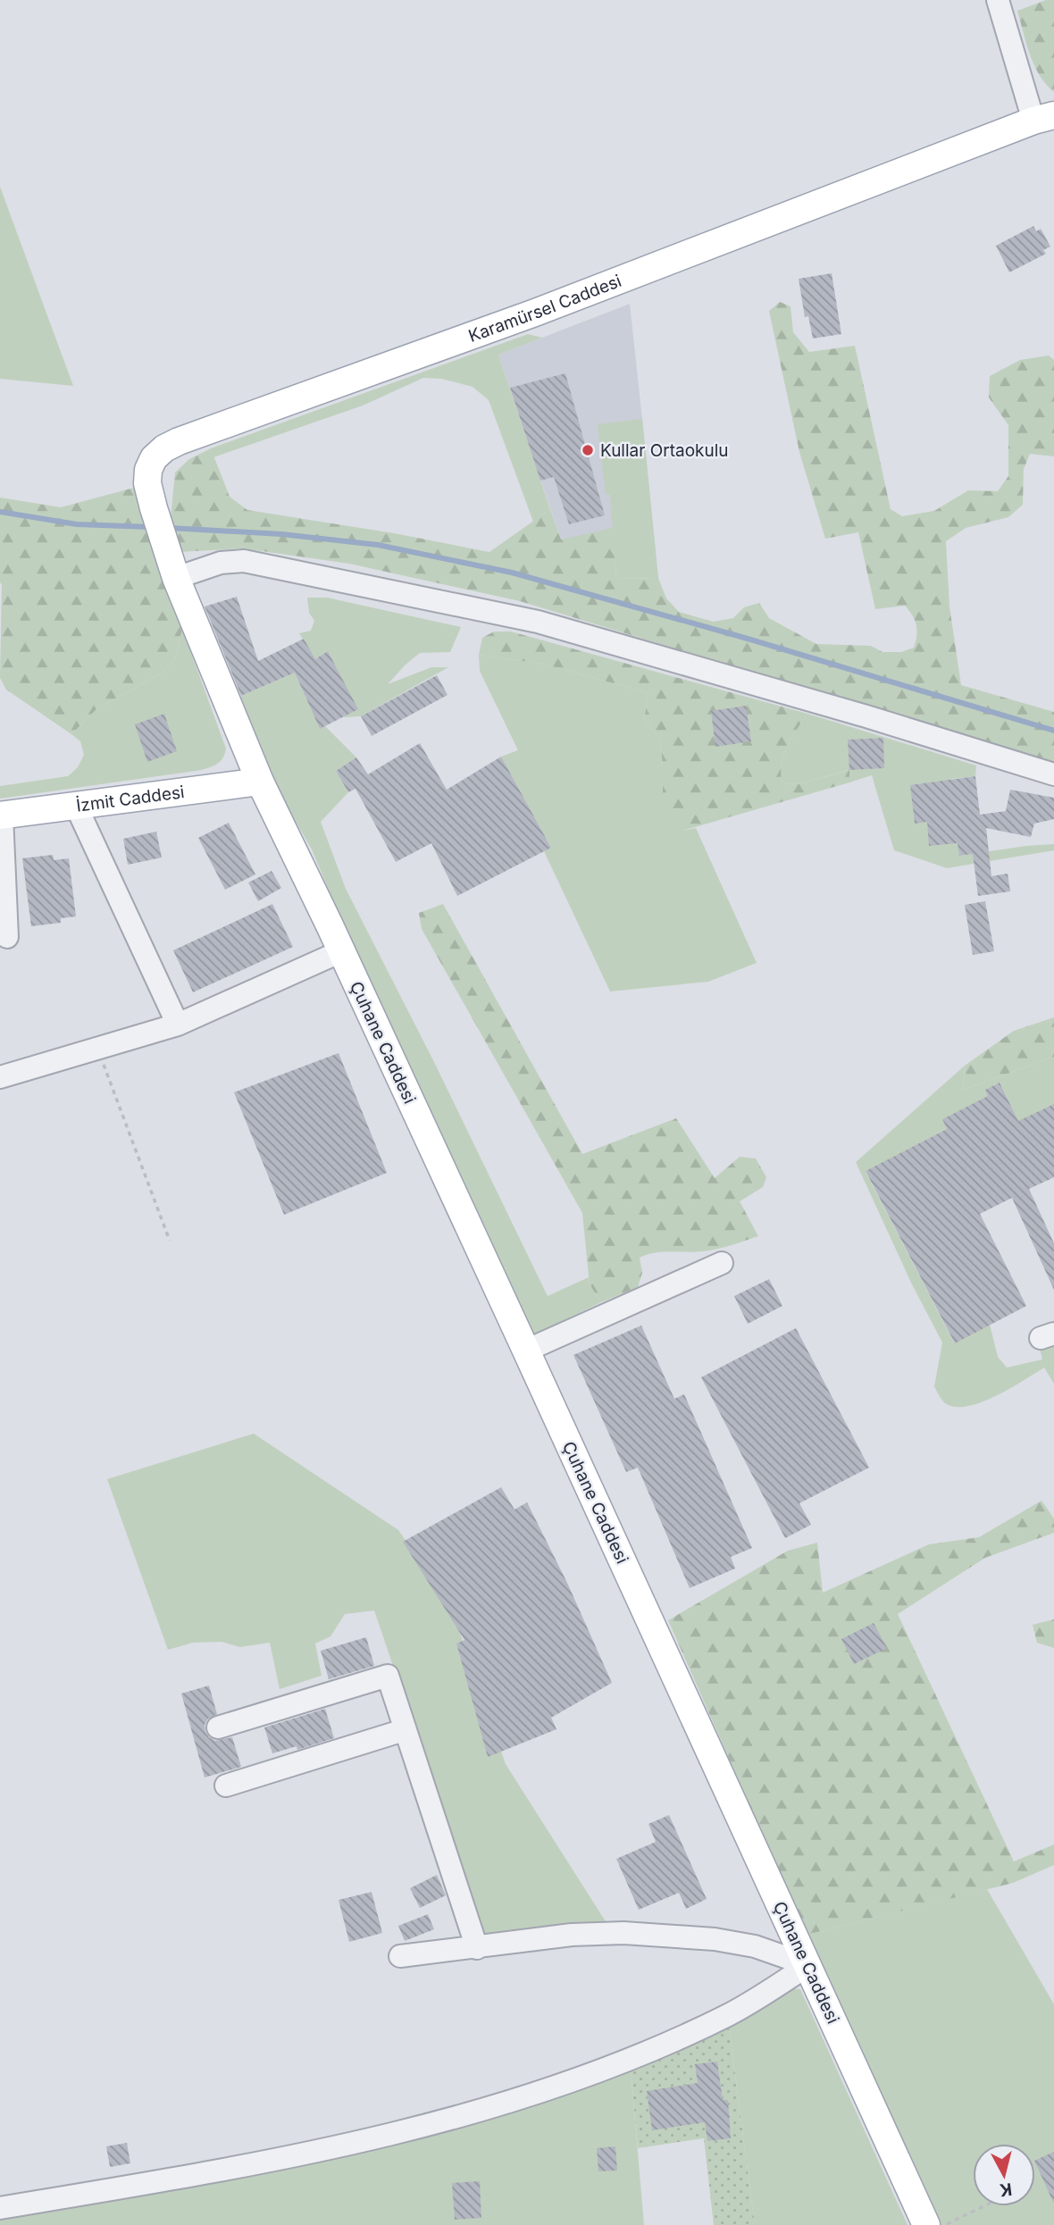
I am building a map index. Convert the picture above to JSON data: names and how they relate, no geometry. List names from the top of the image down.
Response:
{
  "streets": {
    "main road": ["Karamürsel Caddesi", "İzmit Caddesi", "Çuhane Caddesi"]
  },
  "crossings": [
    ["Karamürsel Caddesi", "İzmit Caddesi"],
    ["Karamürsel Caddesi", "Çuhane Caddesi"],
    ["İzmit Caddesi", "Çuhane Caddesi"]
  ],
  "places": ["Kullar Ortaokulu"],
  "north": "bottom"
}
